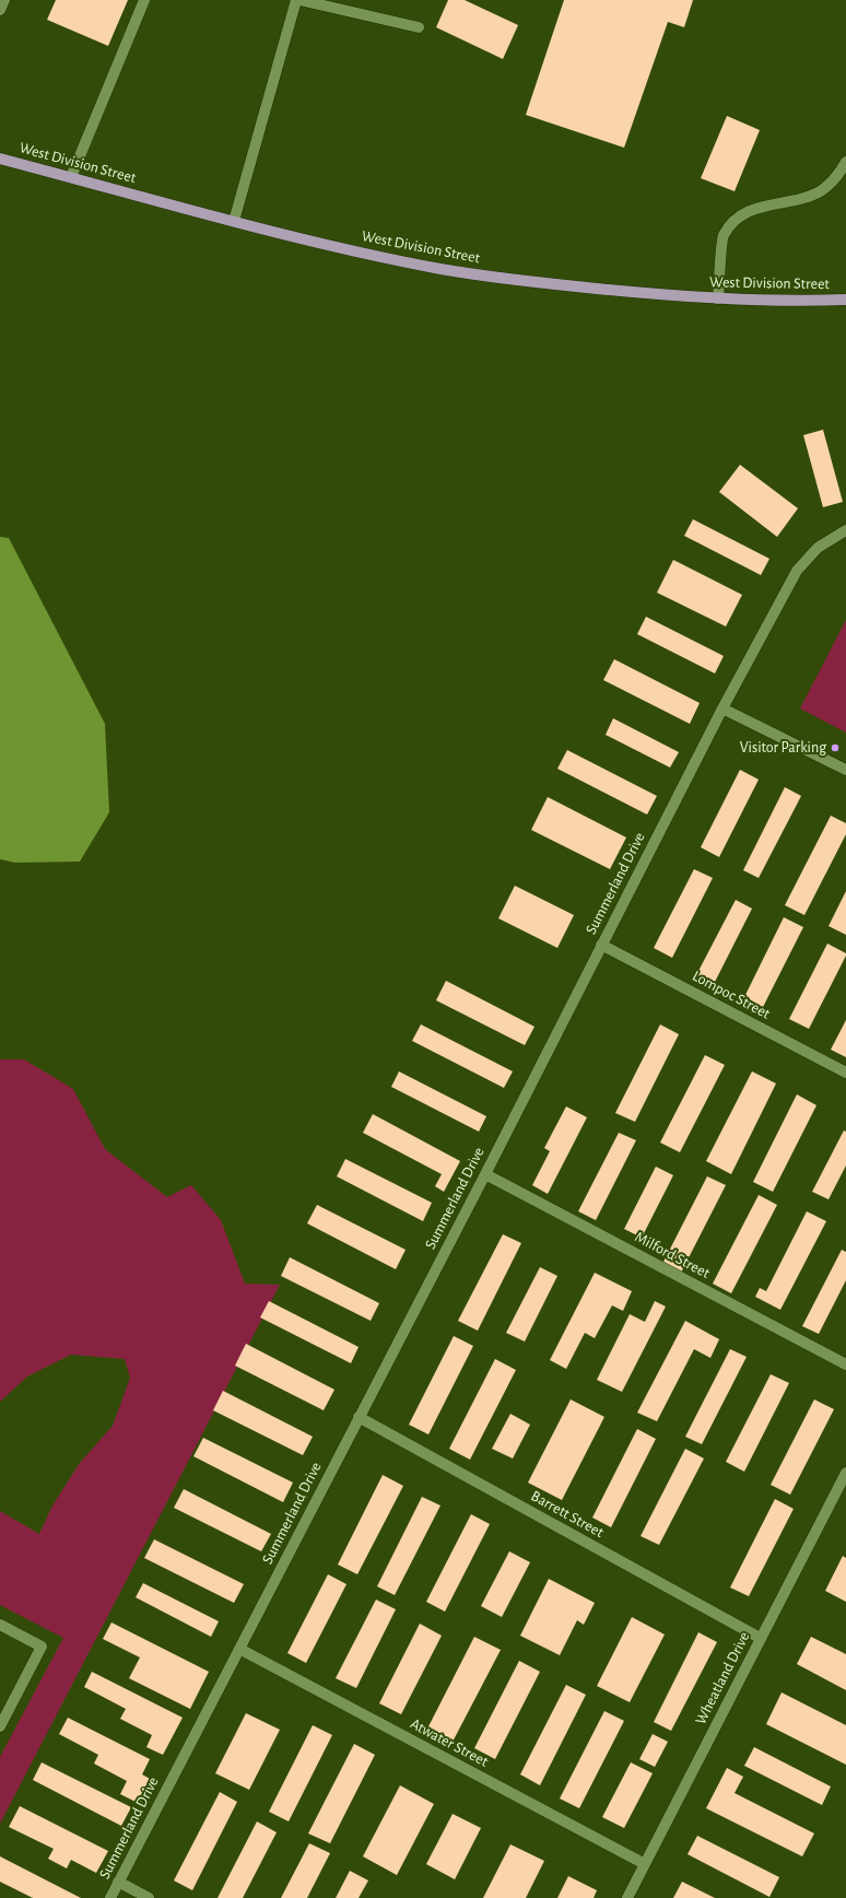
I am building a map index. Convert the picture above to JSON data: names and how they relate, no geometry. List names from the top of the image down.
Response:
{
  "streets": {
    "main road": ["West Division Street"],
    "street": [
      "Summerland Drive",
      "Lompoc Street",
      "Milford Street",
      "Barrett Street",
      "Wheatland Drive",
      "Atwater Street"
    ]
  },
  "crossings": [
    ["Summerland Drive", "Lompoc Street"],
    ["Summerland Drive", "Milford Street"],
    ["Summerland Drive", "Barrett Street"],
    ["Summerland Drive", "Atwater Street"],
    ["Barrett Street", "Wheatland Drive"],
    ["Wheatland Drive", "Atwater Street"]
  ],
  "places": ["Visitor Parking"]
}
